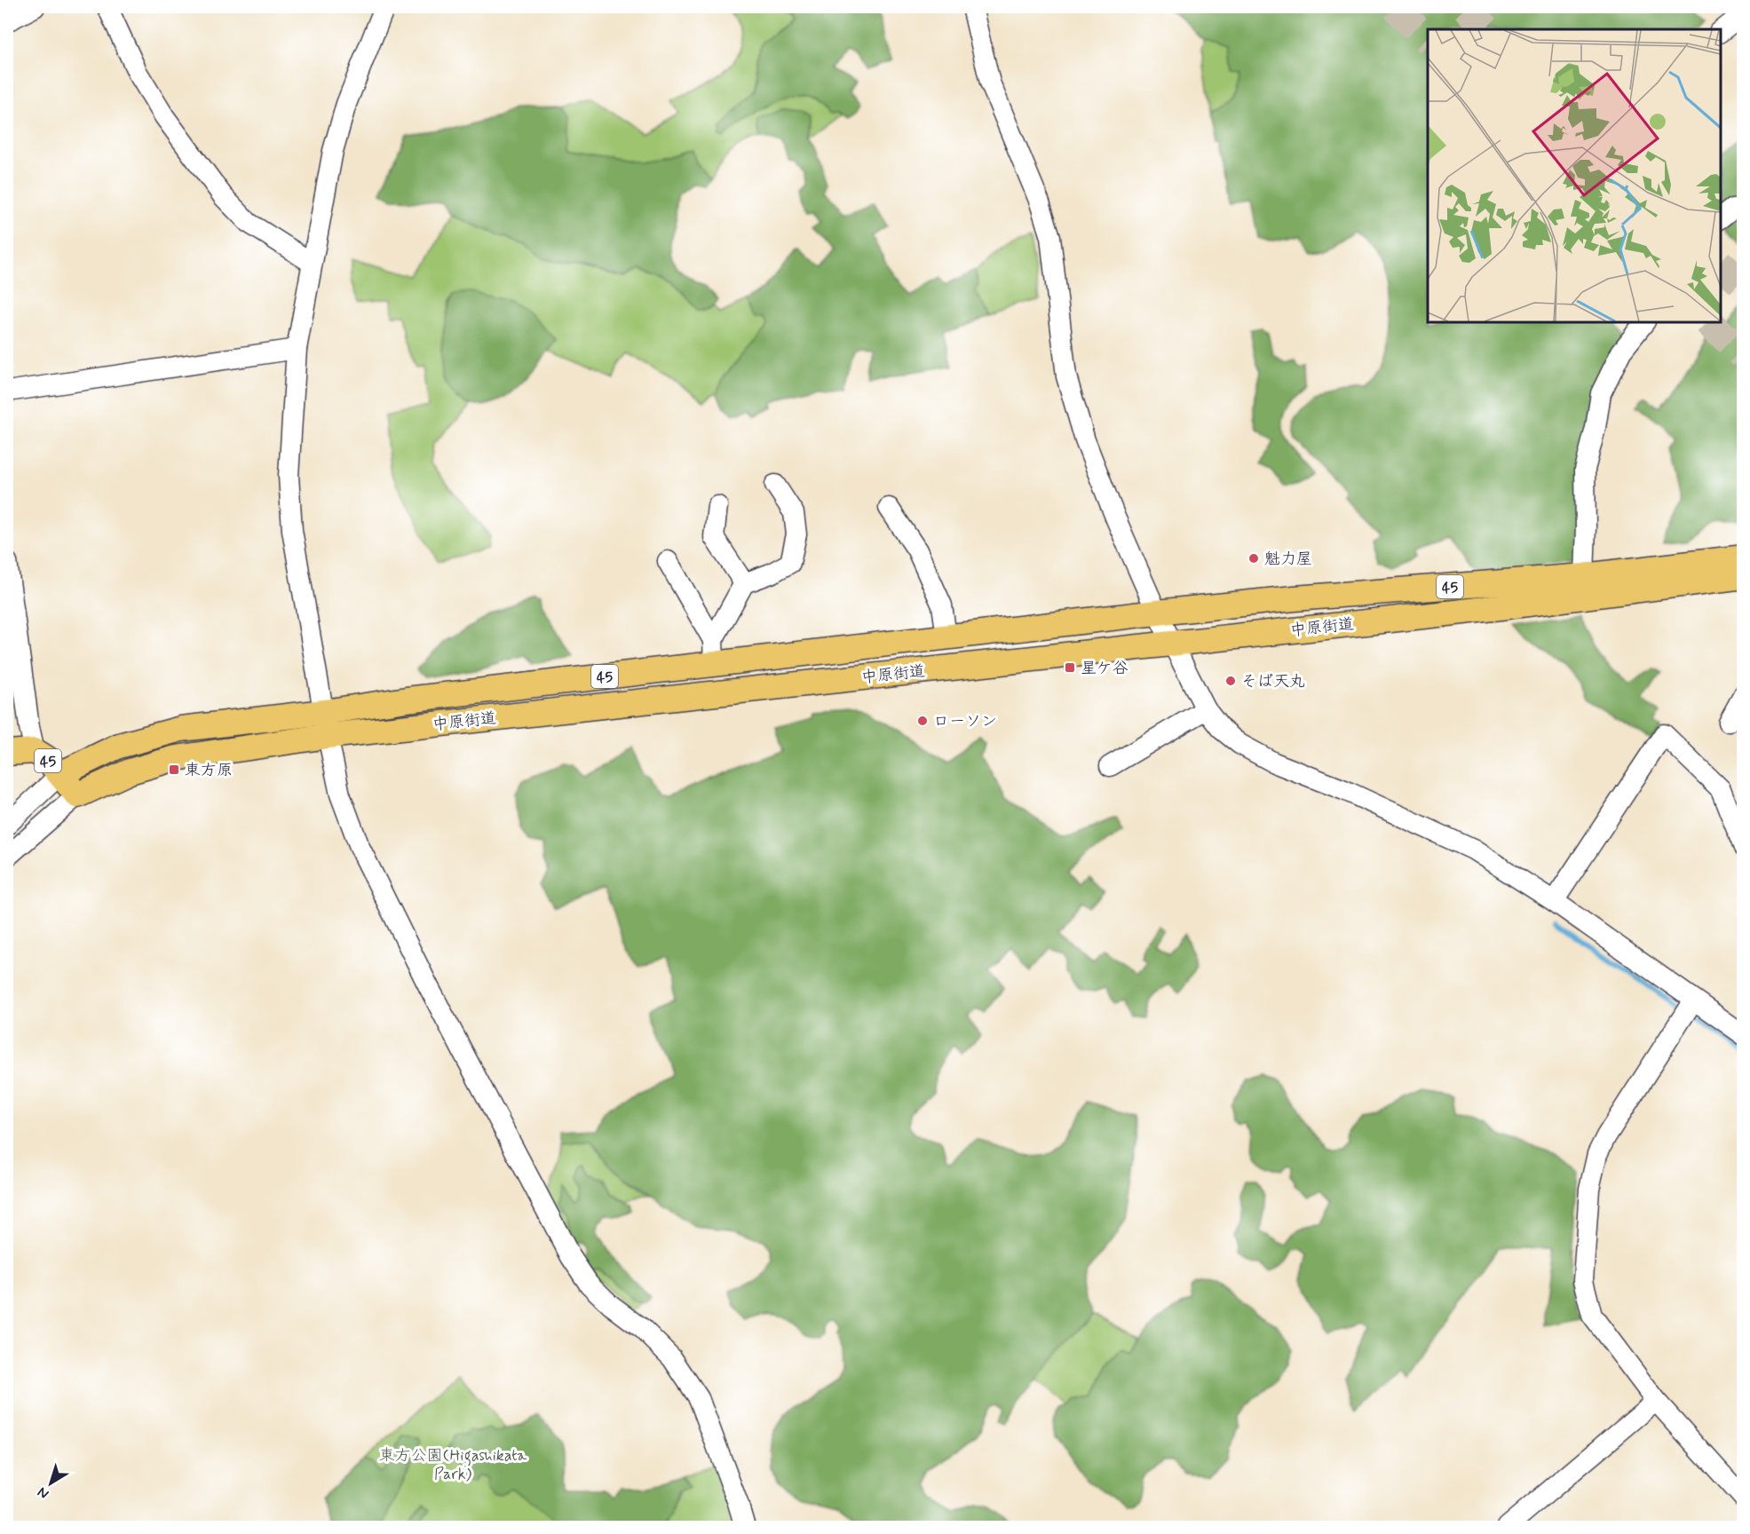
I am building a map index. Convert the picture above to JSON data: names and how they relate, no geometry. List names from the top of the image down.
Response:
{
  "streets": {
    "main road": ["45", "中原街道"]
  },
  "crossings": [
    ["45", "中原街道"]
  ],
  "parks": ["東方公園(Higashikata Park)"],
  "places": {
    "other": ["魁力屋", "そば天丸", "ローソン"],
    "transit": ["星ケ谷", "東方原"]
  },
  "north": "bottom left"
}
